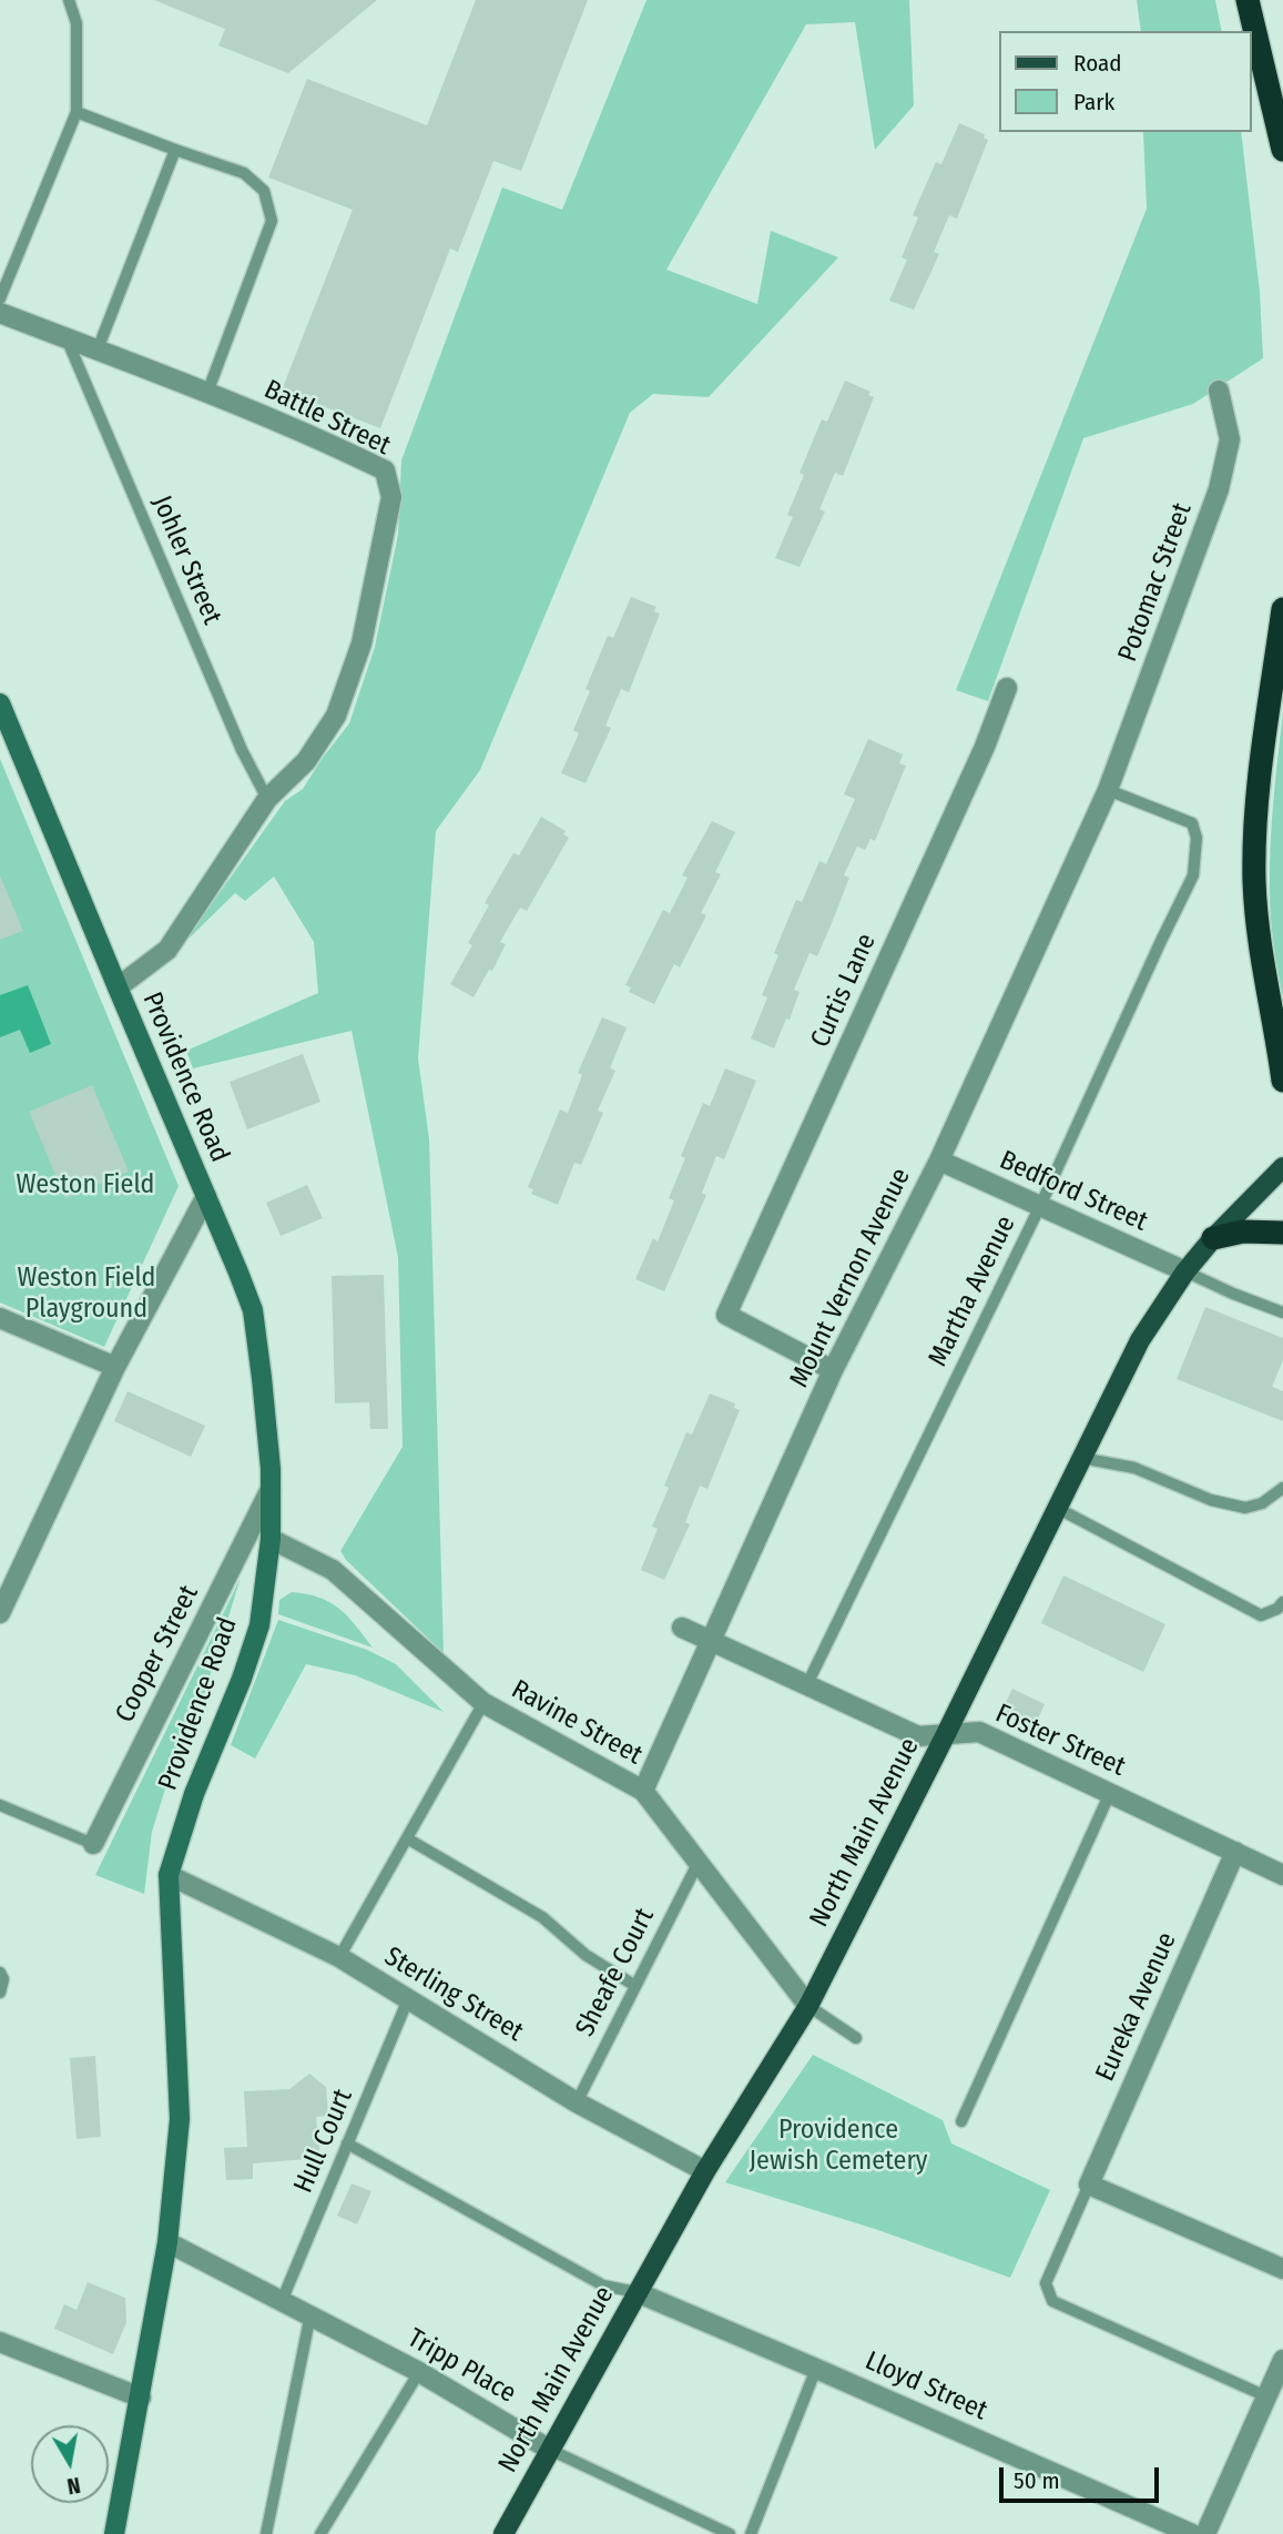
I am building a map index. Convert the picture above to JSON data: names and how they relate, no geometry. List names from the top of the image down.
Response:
{
  "streets": {
    "main road": ["Providence Road", "North Main Avenue"],
    "street": [
      "Battle Street",
      "Potomac Street",
      "Curtis Lane",
      "Bedford Street",
      "Mount Vernon Avenue",
      "Cooper Street",
      "Ravine Street",
      "Foster Street",
      "Sterling Street",
      "Eureka Avenue",
      "Tripp Place",
      "Lloyd Street"
    ],
    "lane": [
      "Johler Street",
      "Martha Avenue",
      "Sheafe Court",
      "Hull Court"
    ]
  },
  "crossings": [
    ["Battle Street", "Johler Street"],
    ["Potomac Street", "Mount Vernon Avenue"],
    ["Potomac Street", "Martha Avenue"],
    ["Curtis Lane", "Mount Vernon Avenue"],
    ["Providence Road", "Cooper Street"],
    ["Providence Road", "Ravine Street"],
    ["Providence Road", "Sterling Street"],
    ["Providence Road", "Tripp Place"],
    ["Bedford Street", "Mount Vernon Avenue"],
    ["Bedford Street", "Martha Avenue"],
    ["Bedford Street", "North Main Avenue"],
    ["Mount Vernon Avenue", "Martha Avenue"],
    ["Mount Vernon Avenue", "Ravine Street"],
    ["Mount Vernon Avenue", "Foster Street"],
    ["Martha Avenue", "Foster Street"],
    ["Ravine Street", "North Main Avenue"],
    ["Ravine Street", "Sheafe Court"],
    ["Foster Street", "North Main Avenue"],
    ["Foster Street", "Eureka Avenue"],
    ["North Main Avenue", "Sterling Street"],
    ["North Main Avenue", "Tripp Place"],
    ["North Main Avenue", "Lloyd Street"],
    ["Sheafe Court", "Sterling Street"],
    ["Sterling Street", "Hull Court"],
    ["Hull Court", "Tripp Place"]
  ],
  "parks": ["Weston Field", "Weston Field Playground", "Providence Jewish Cemetery"],
  "legend": ["Road", "Park"],
  "scale_bar": "50 m",
  "north": "bottom"
}
